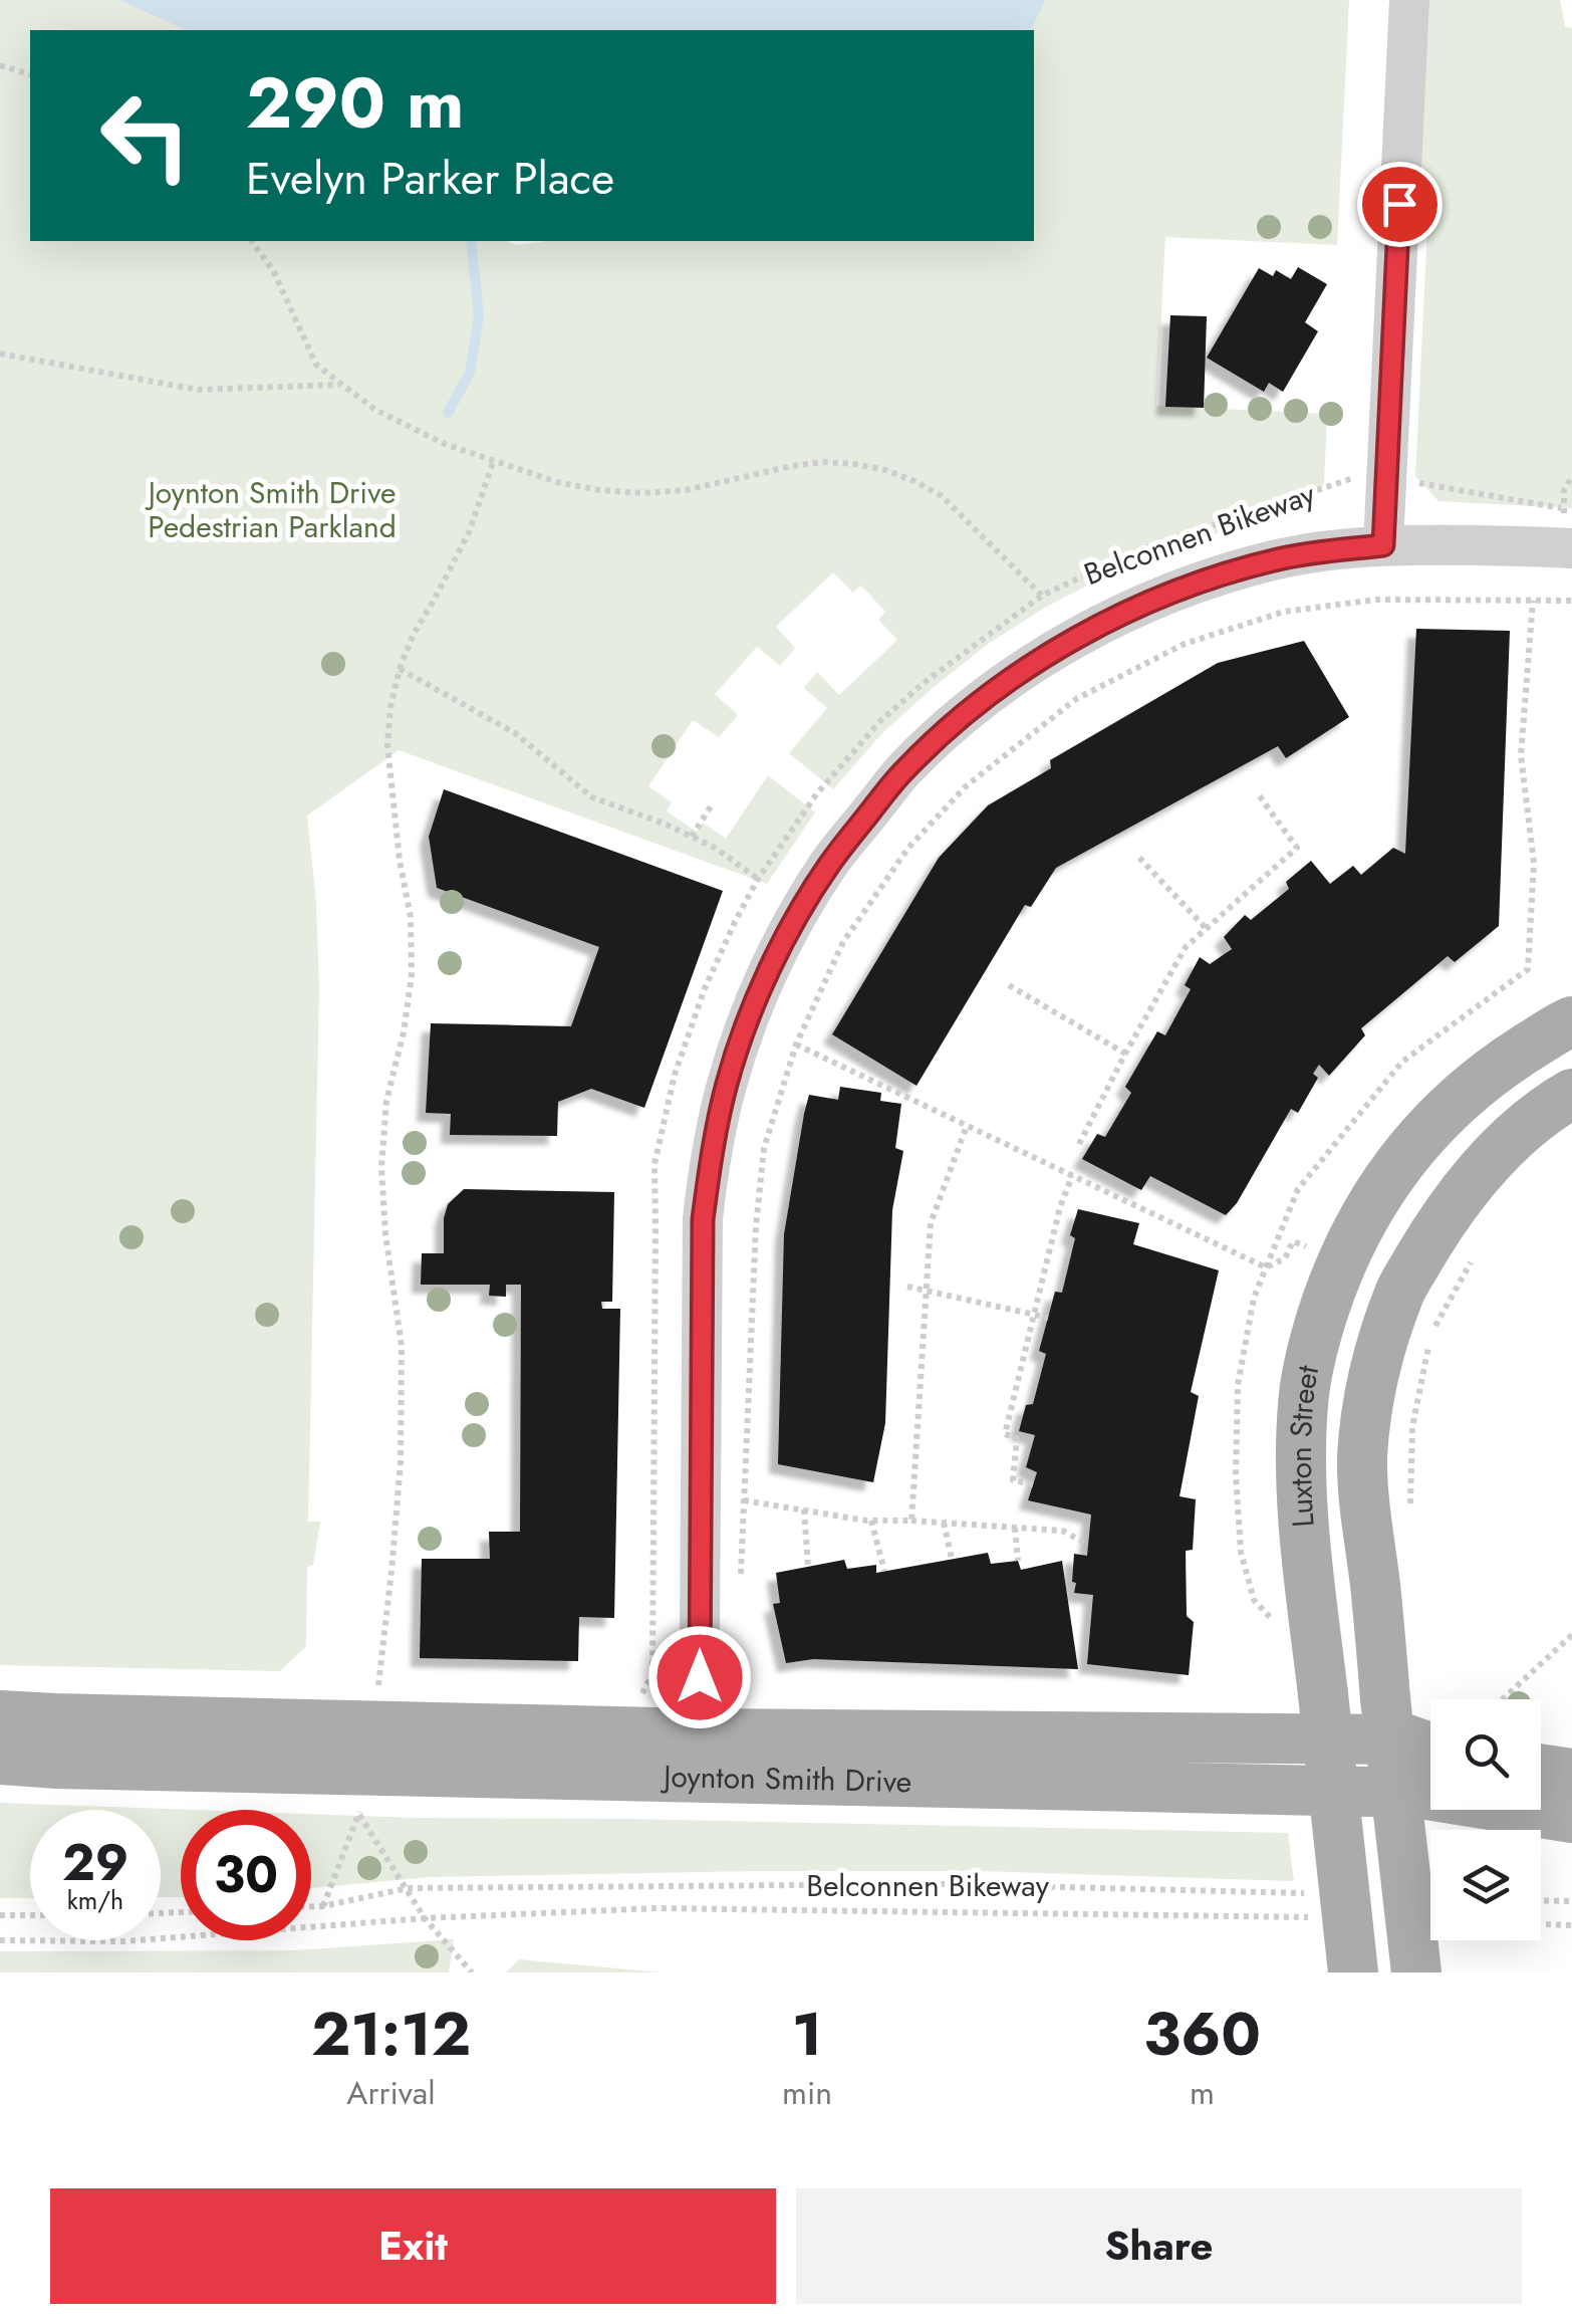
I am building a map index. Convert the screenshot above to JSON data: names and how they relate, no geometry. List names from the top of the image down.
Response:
{
  "streets": {
    "main road": ["Luxton Street", "Joynton Smith Drive"],
    "path": ["Belconnen Bikeway"]
  },
  "parks": ["Joynton Smith Drive Pedestrian Parkland"],
  "page": {
    "turn": ["290 m", "Evelyn Parker Place"],
    "speed": "29 km/h",
    "limit": "30",
    "eta": [
      "21:12",
      "Arrival",
      "1",
      "min",
      "360",
      "m"
    ],
    "buttons": ["Exit", "Share"]
  }
}
